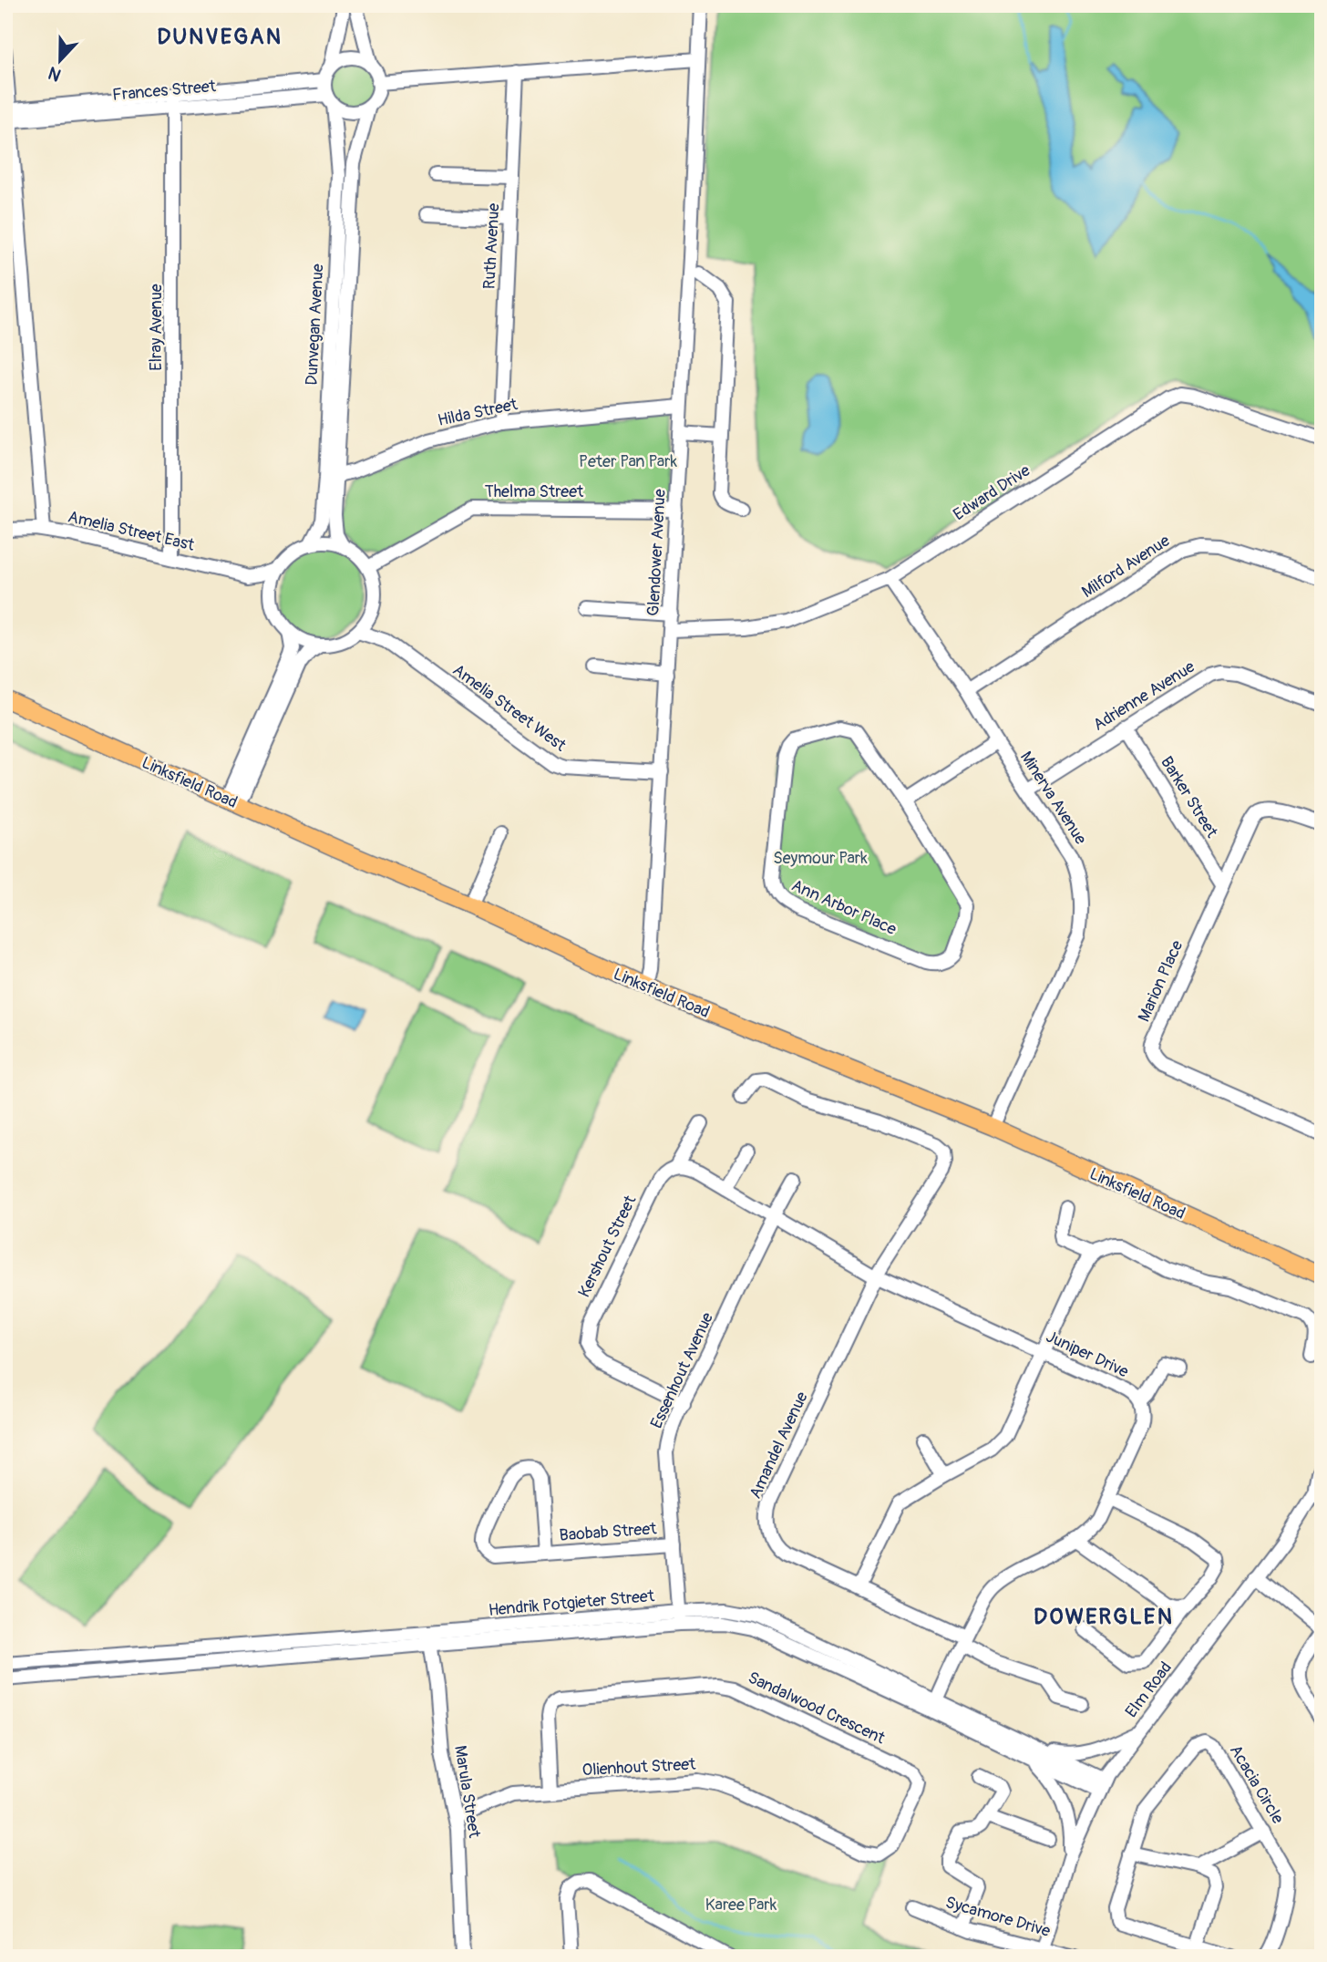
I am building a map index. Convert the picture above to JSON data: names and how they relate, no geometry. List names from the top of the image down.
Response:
{
  "streets": {
    "main road": ["Linksfield Road"],
    "street": [
      "Frances Street",
      "Ruth Avenue",
      "Dunvegan Avenue",
      "Elray Avenue",
      "Hilda Street",
      "Thelma Street",
      "Edward Drive",
      "Amelia Street East",
      "Glendower Avenue",
      "Milford Avenue",
      "Adrienne Avenue",
      "Amelia Street West",
      "Barker Street",
      "Minerva Avenue",
      "Ann Arbor Place",
      "Marion Place",
      "Kershout Street",
      "Juniper Drive",
      "Essenhout Avenue",
      "Amandel Avenue",
      "Baobab Street",
      "Hendrik Potgieter Street",
      "Elm Road",
      "Sandalwood Crescent",
      "Olienhout Street",
      "Acacia Circle",
      "Marula Street",
      "Sycamore Drive"
    ]
  },
  "crossings": [
    ["Frances Street", "Dunvegan Avenue"],
    ["Frances Street", "Elray Avenue"],
    ["Ruth Avenue", "Hilda Street"],
    ["Dunvegan Avenue", "Hilda Street"],
    ["Dunvegan Avenue", "Thelma Street"],
    ["Dunvegan Avenue", "Amelia Street East"],
    ["Dunvegan Avenue", "Amelia Street West"],
    ["Elray Avenue", "Amelia Street East"],
    ["Hilda Street", "Glendower Avenue"],
    ["Thelma Street", "Amelia Street East"],
    ["Thelma Street", "Glendower Avenue"],
    ["Thelma Street", "Amelia Street West"],
    ["Edward Drive", "Glendower Avenue"],
    ["Edward Drive", "Minerva Avenue"],
    ["Amelia Street East", "Amelia Street West"],
    ["Glendower Avenue", "Amelia Street West"],
    ["Glendower Avenue", "Linksfield Road"],
    ["Milford Avenue", "Minerva Avenue"],
    ["Adrienne Avenue", "Barker Street"],
    ["Adrienne Avenue", "Minerva Avenue"],
    ["Linksfield Road", "Minerva Avenue"],
    ["Barker Street", "Marion Place"],
    ["Kershout Street", "Essenhout Avenue"],
    ["Juniper Drive", "Essenhout Avenue"],
    ["Juniper Drive", "Amandel Avenue"],
    ["Essenhout Avenue", "Baobab Street"],
    ["Essenhout Avenue", "Hendrik Potgieter Street"],
    ["Hendrik Potgieter Street", "Elm Road"],
    ["Hendrik Potgieter Street", "Marula Street"],
    ["Elm Road", "Sycamore Drive"],
    ["Sandalwood Crescent", "Olienhout Street"],
    ["Olienhout Street", "Marula Street"]
  ],
  "districts": ["DUNVEGAN", "DOWERGLEN"],
  "parks": ["Peter Pan Park", "Seymour Park", "Karee Park"],
  "north": "bottom"
}
